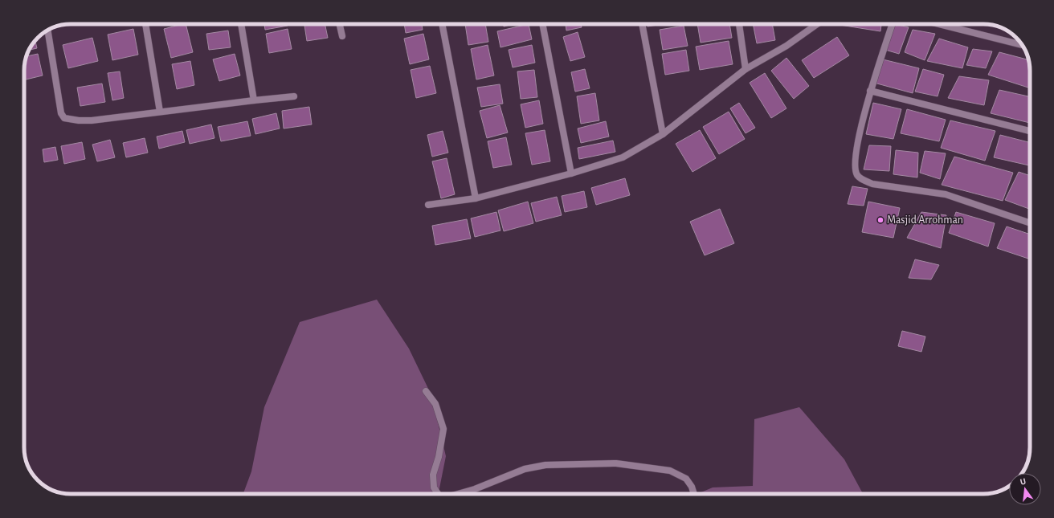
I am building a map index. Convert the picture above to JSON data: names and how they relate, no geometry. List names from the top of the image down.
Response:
{
  "places": ["Masjid Arrohman"],
  "north": "top"
}
